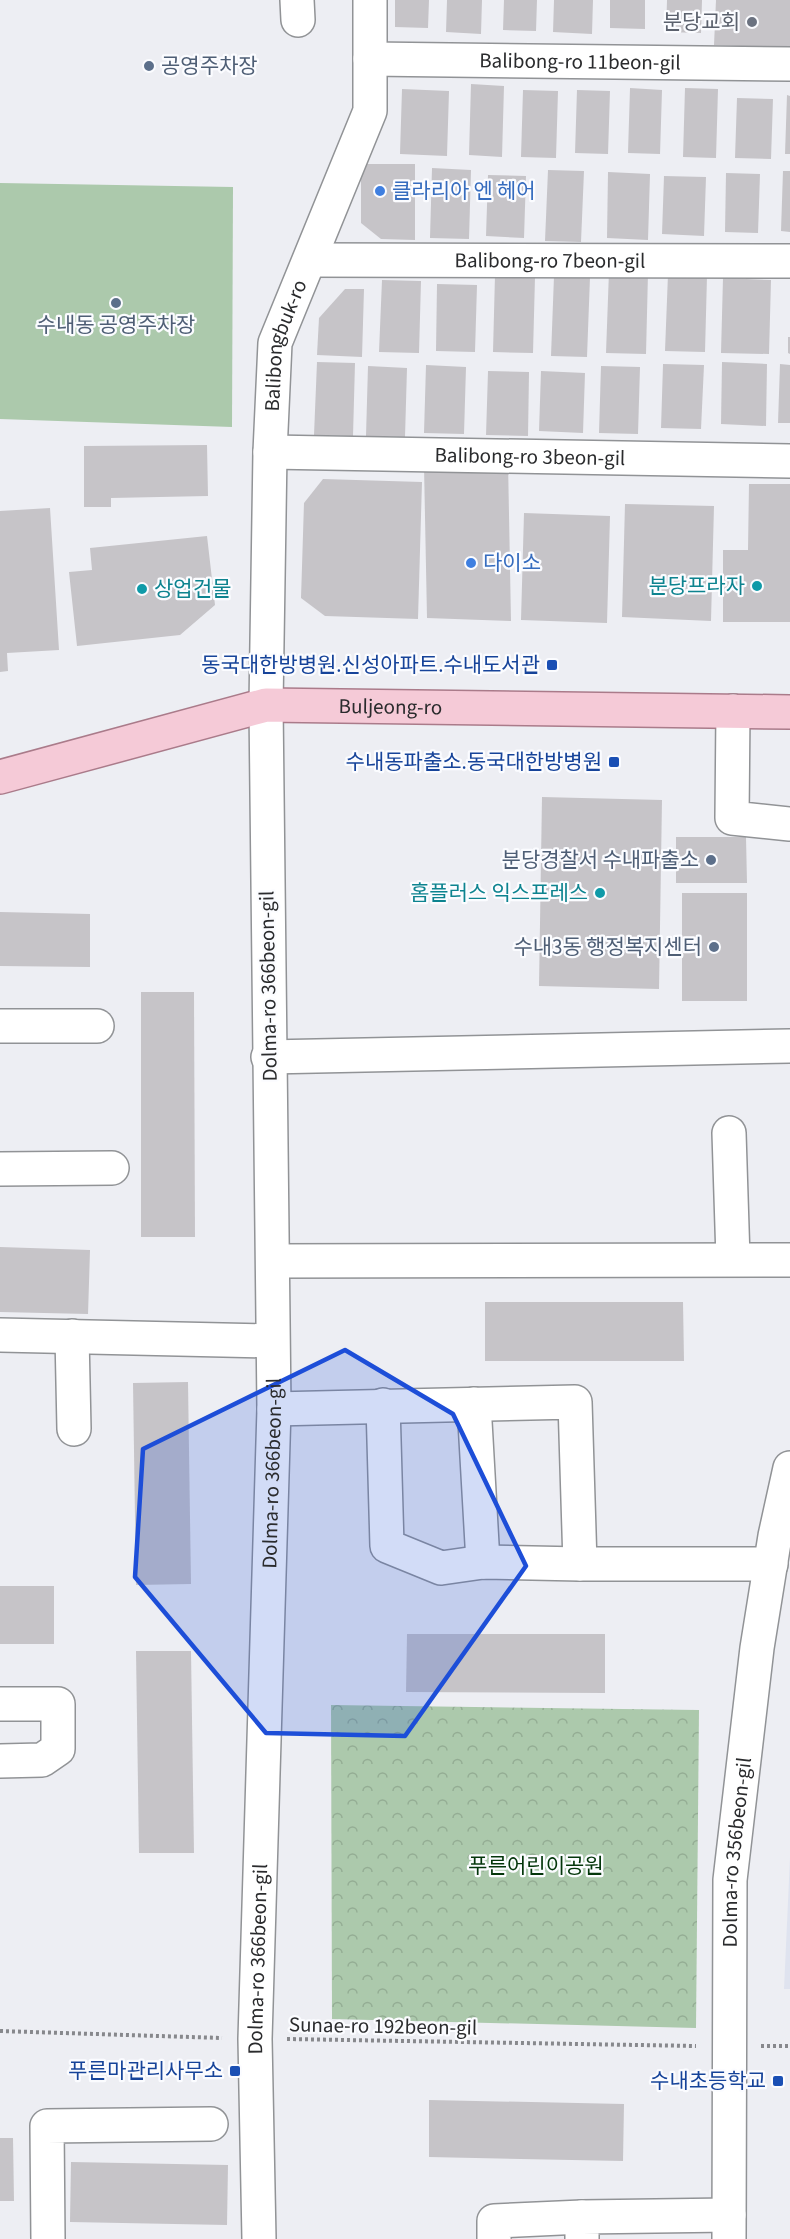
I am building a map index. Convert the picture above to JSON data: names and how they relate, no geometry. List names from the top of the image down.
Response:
{
  "streets": {
    "main road": ["Buljeong-ro"],
    "street": [
      "Balibong-ro 11beon-gil",
      "Balibong-ro 7beon-gil",
      "Balibongbuk-ro",
      "Balibong-ro 3beon-gil",
      "Dolma-ro 366beon-gil",
      "Dolma-ro 356beon-gil"
    ],
    "path": ["Sunae-ro 192beon-gil"]
  },
  "crossings": [
    ["Balibong-ro 11beon-gil", "Balibongbuk-ro"],
    ["Balibong-ro 7beon-gil", "Balibongbuk-ro"],
    ["Balibongbuk-ro", "Balibong-ro 3beon-gil"],
    ["Balibongbuk-ro", "Buljeong-ro"],
    ["Balibongbuk-ro", "Dolma-ro 366beon-gil"],
    ["Buljeong-ro", "Dolma-ro 366beon-gil"],
    ["Dolma-ro 366beon-gil", "Sunae-ro 192beon-gil"],
    ["Dolma-ro 356beon-gil", "Sunae-ro 192beon-gil"]
  ],
  "parks": ["푸른어린이공원"],
  "places": {
    "other": [
      "분당교회",
      "공영주차장",
      "클라리아 엔 헤어",
      "수내동 공영주차장",
      "다이소",
      "분당프라자",
      "상업건물",
      "분당경찰서 수내파출소",
      "홈플러스 익스프레스",
      "수내3동 행정복지센터"
    ],
    "transit": [
      "동국대한방병원.신성아파트.수내도서관",
      "수내동파출소.동국대한방병원",
      "푸른마관리사무소",
      "수내초등학교"
    ]
  }
}
